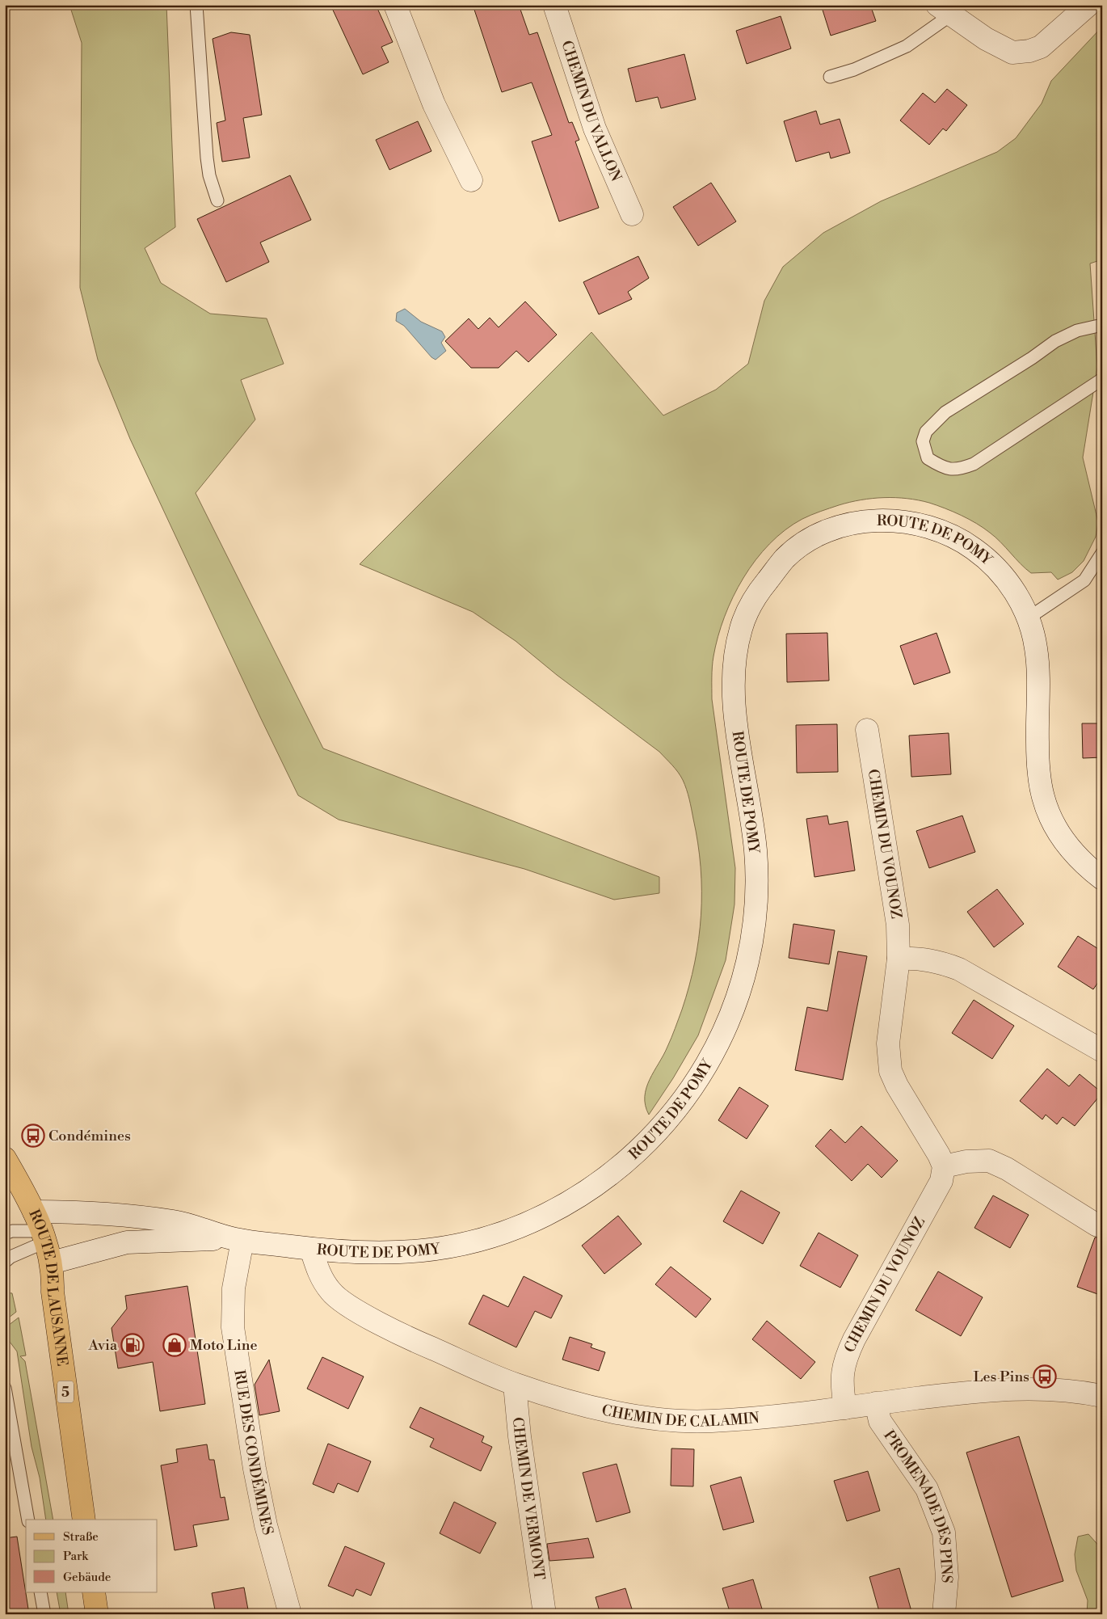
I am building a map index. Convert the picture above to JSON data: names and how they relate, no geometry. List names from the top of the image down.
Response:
{
  "streets": {
    "main road": ["ROUTE DE LAUSANNE", "5"],
    "street": [
      "CHEMIN DU VALLON",
      "ROUTE DE POMY",
      "CHEMIN DU VOUNOZ",
      "CHEMIN DE CALAMIN",
      "RUE DES CONDÉMINES",
      "CHEMIN DE VERMONT",
      "PROMENADE DES PINS"
    ]
  },
  "crossings": [
    ["ROUTE DE POMY", "ROUTE DE LAUSANNE"],
    ["ROUTE DE POMY", "CHEMIN DE CALAMIN"],
    ["ROUTE DE POMY", "RUE DES CONDÉMINES"],
    ["CHEMIN DU VOUNOZ", "CHEMIN DE CALAMIN"],
    ["CHEMIN DE CALAMIN", "CHEMIN DE VERMONT"],
    ["CHEMIN DE CALAMIN", "PROMENADE DES PINS"]
  ],
  "places": {
    "bus stop": ["Condémines", "Les Pins"],
    "fuel station": ["Avia"],
    "shop": ["Moto Line"]
  },
  "legend": ["Straße", "Park", "Gebäude"]
}
